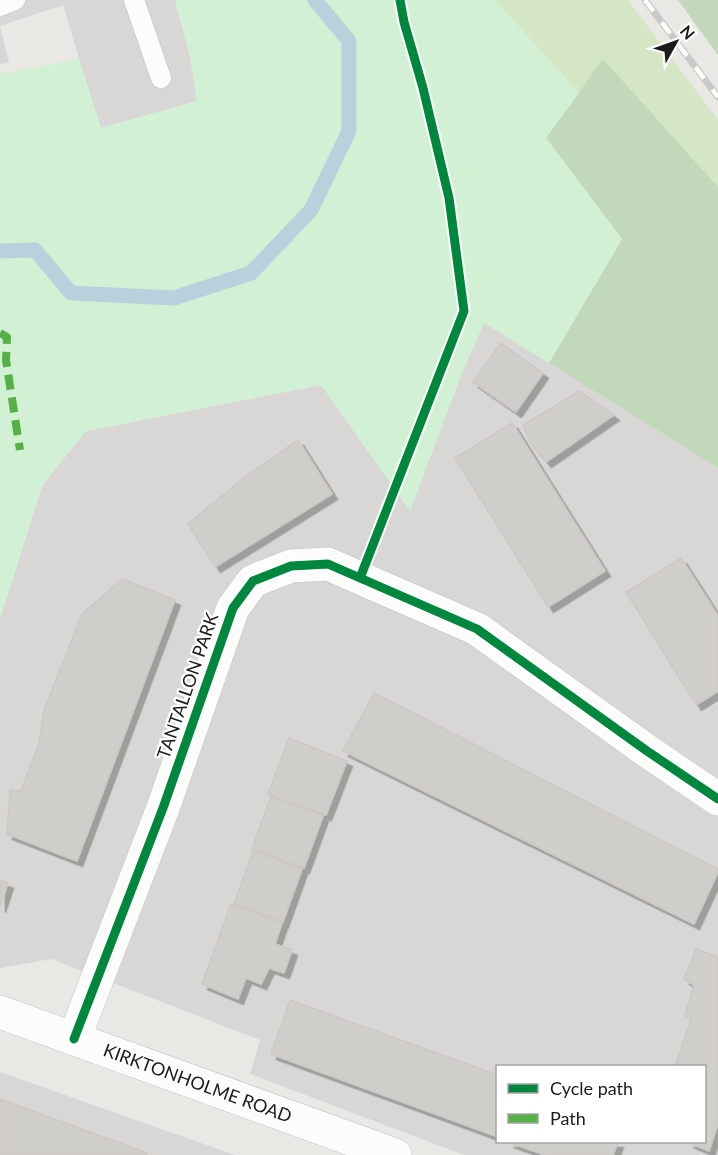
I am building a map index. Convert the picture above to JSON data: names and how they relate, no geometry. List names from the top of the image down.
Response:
{
  "streets": {
    "street": ["TANTALLON PARK", "KIRKTONHOLME ROAD"]
  },
  "crossings": [
    ["TANTALLON PARK", "KIRKTONHOLME ROAD"]
  ],
  "legend": ["Cycle path", "Path"],
  "north": "top right"
}
